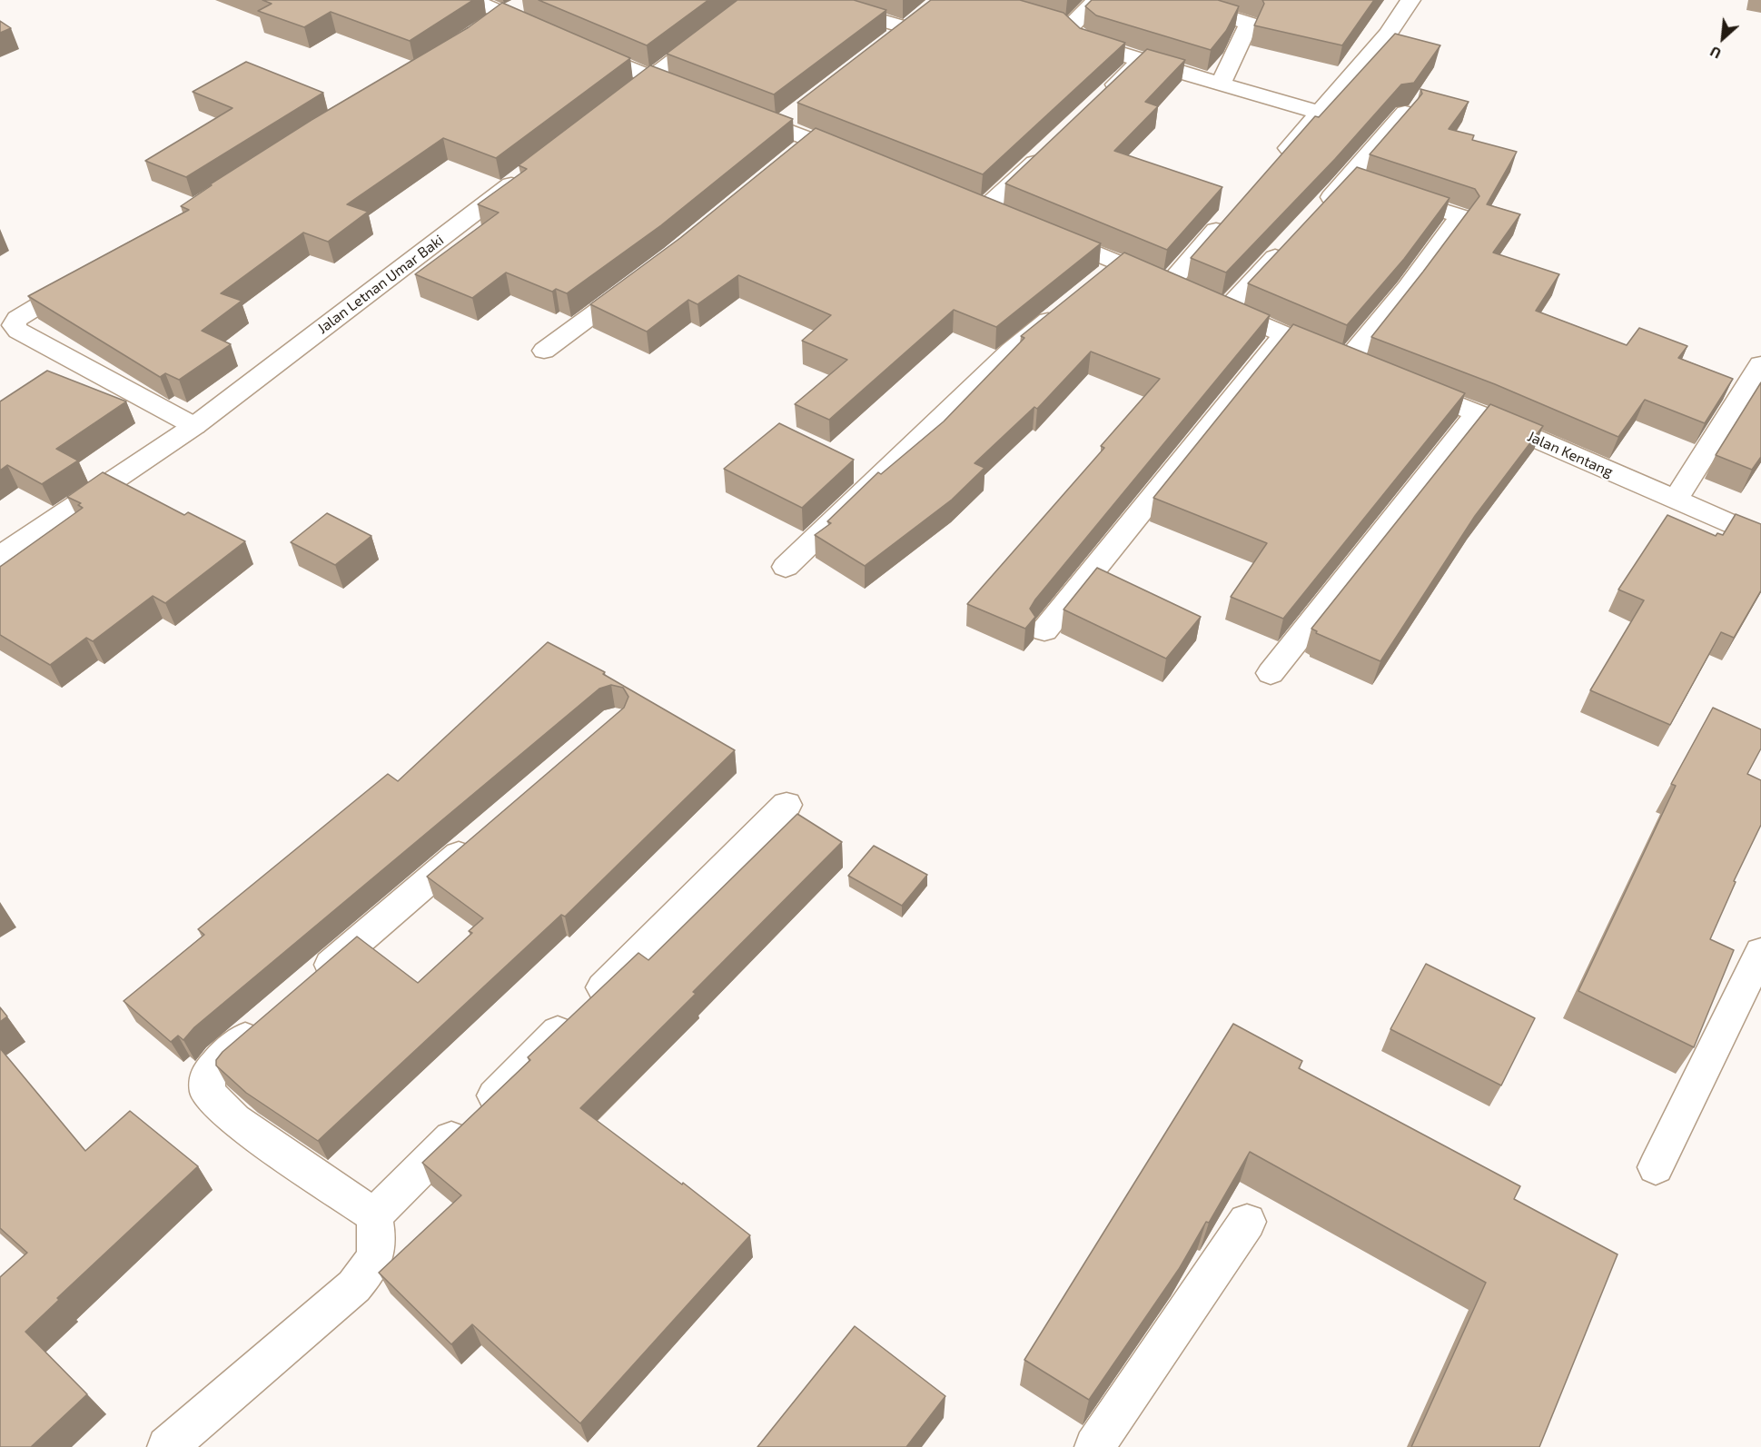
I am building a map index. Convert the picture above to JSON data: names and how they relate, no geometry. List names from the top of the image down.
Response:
{
  "streets": {
    "street": ["Jalan Letnan Umar Baki", "Jalan Kentang"]
  },
  "north": "bottom left"
}
